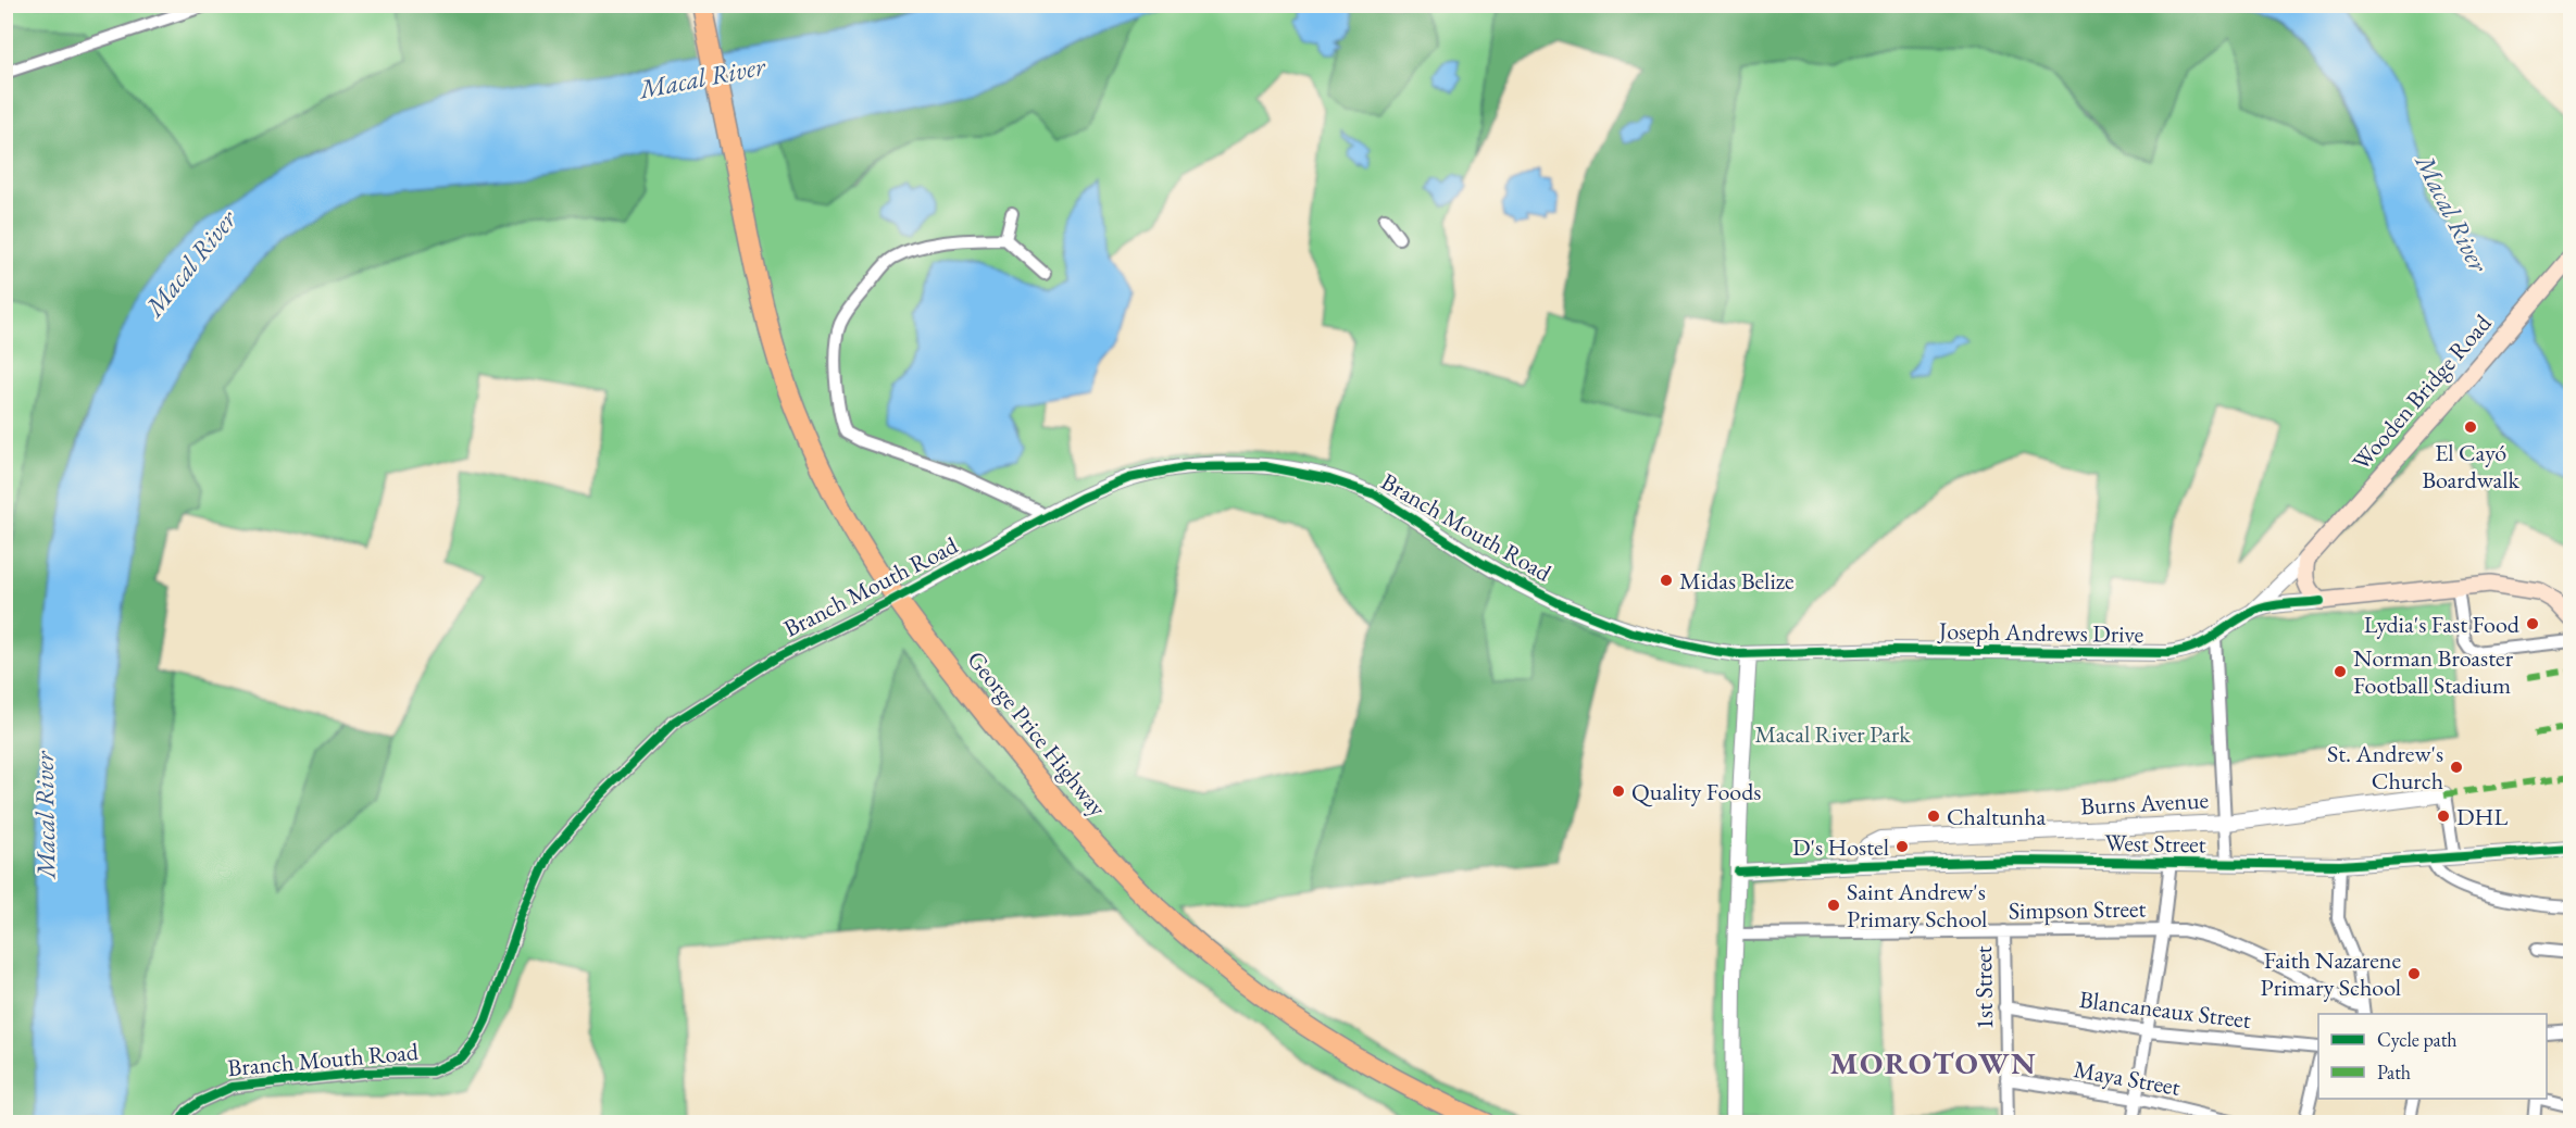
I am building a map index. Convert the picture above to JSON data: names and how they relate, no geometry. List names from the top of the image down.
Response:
{
  "streets": {
    "highway": ["George Price Highway"],
    "main road": ["Wooden Bridge Road", "Joseph Andrews Drive"],
    "street": [
      "Branch Mouth Road",
      "Burns Avenue",
      "West Street",
      "Simpson Street",
      "1st Street",
      "Blancaneaux Street",
      "Maya Street"
    ]
  },
  "crossings": [
    ["Branch Mouth Road", "Joseph Andrews Drive"],
    ["Branch Mouth Road", "George Price Highway"],
    ["Burns Avenue", "West Street"],
    ["Simpson Street", "1st Street"],
    ["1st Street", "Blancaneaux Street"],
    ["1st Street", "Maya Street"]
  ],
  "districts": ["MOROTOWN"],
  "water": ["Macal River"],
  "parks": ["Macal River Park"],
  "places": [
    "El Cayó Boardwalk",
    "Midas Belize",
    "Lydia's Fast Food",
    "Norman Broaster Football Stadium",
    "St. Andrew's Church",
    "Quality Foods",
    "Chaltunha",
    "DHL",
    "D's Hostel",
    "Saint Andrew's Primary School",
    "Faith Nazarene Primary School"
  ],
  "legend": ["Cycle path", "Path"]
}
